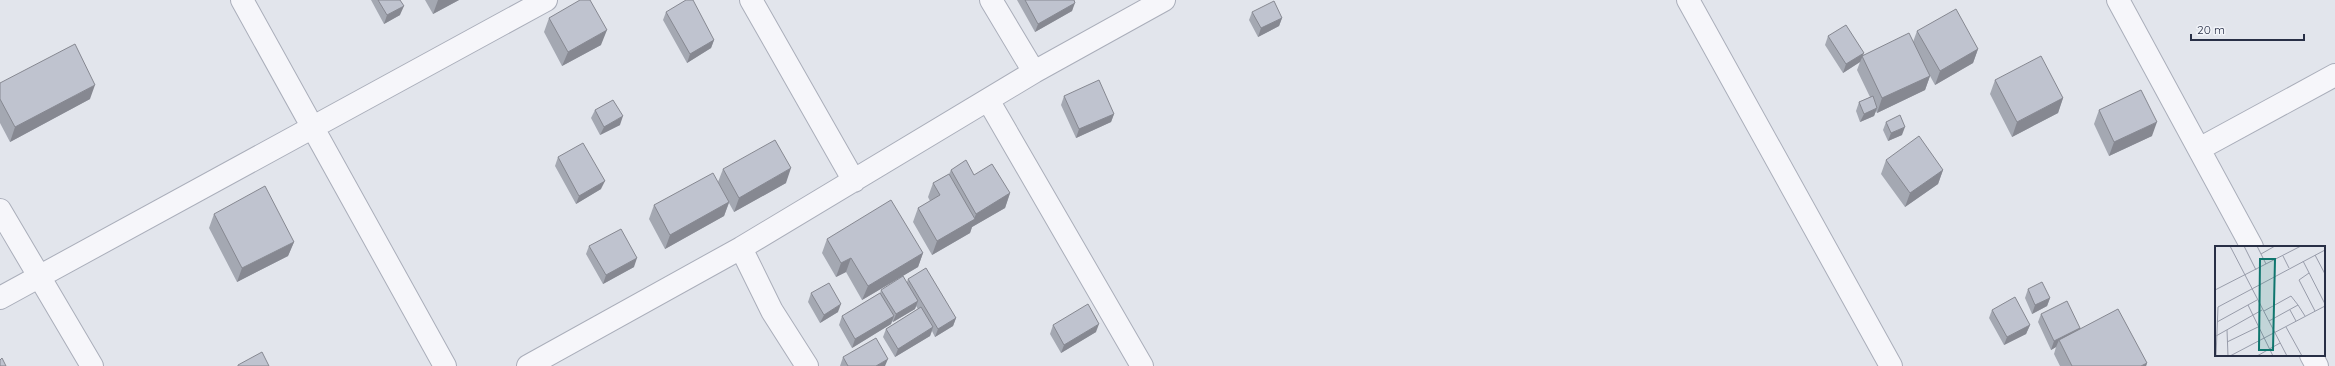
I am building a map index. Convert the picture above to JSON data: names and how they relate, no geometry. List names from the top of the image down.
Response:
{
  "scale_bar": "20 m"
}
